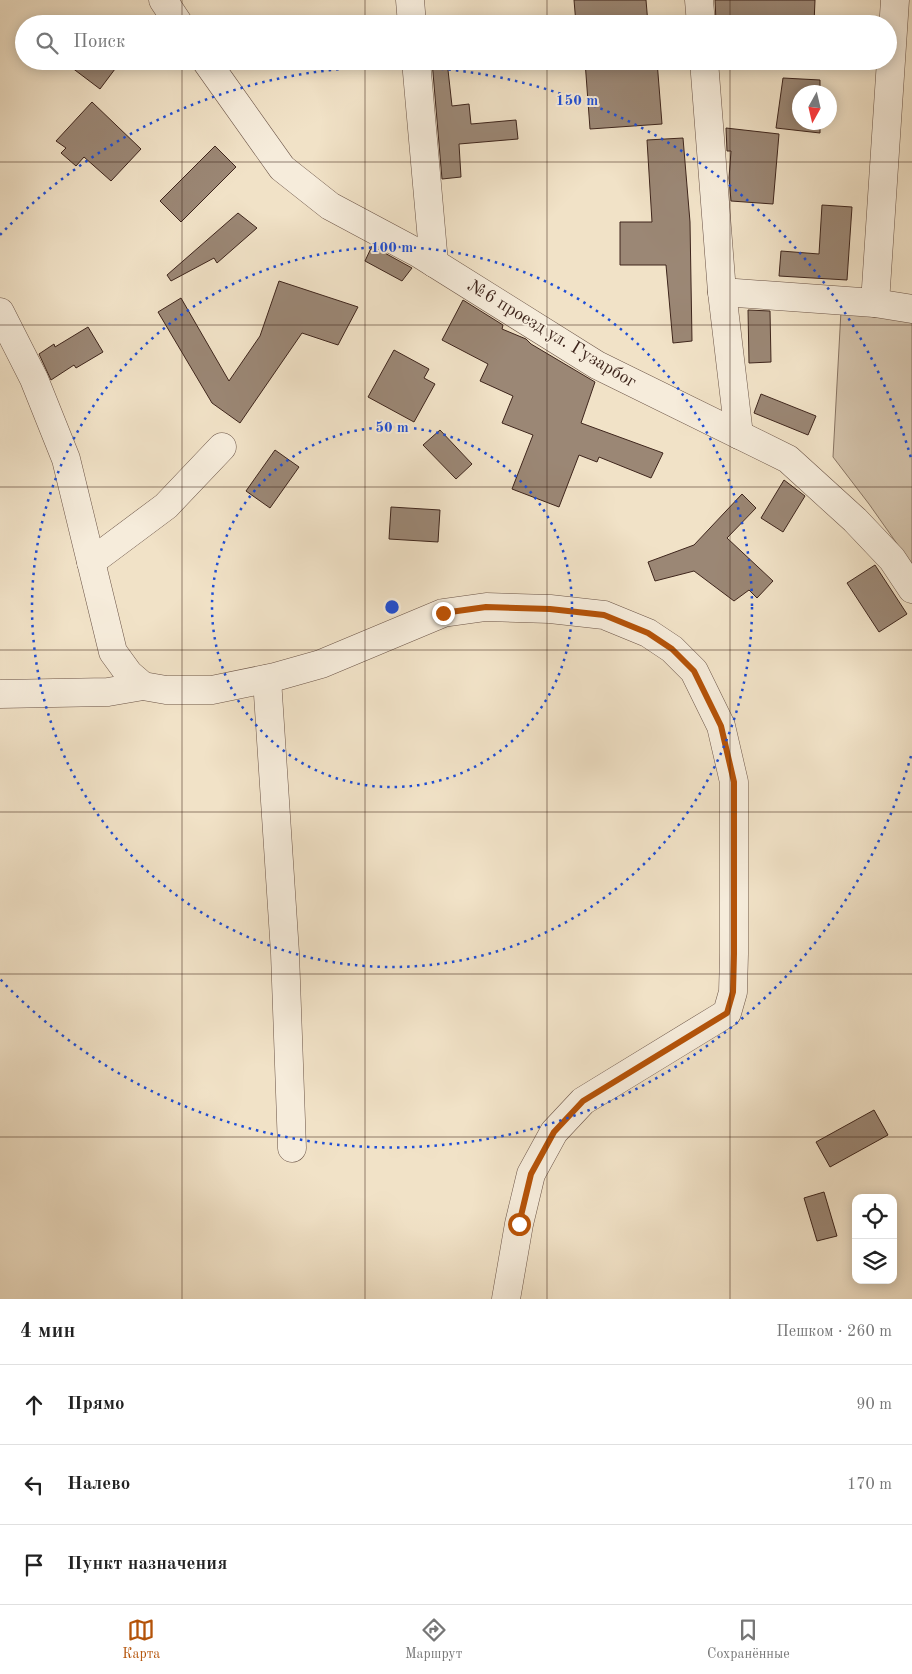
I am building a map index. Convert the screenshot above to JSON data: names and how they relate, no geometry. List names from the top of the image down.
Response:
{
  "streets": {
    "street": ["№6 проезд ул. Гузарбог"]
  },
  "north": "bottom",
  "page": {
    "search": "Поиск",
    "heading": ["4 мин", "Пешком · 260 m"],
    "list": [
      ["Прямо", "90 m"],
      ["Налево", "170 m"],
      "Пункт назначения"
    ],
    "nav": ["Карта", "Маршрут", "Сохранённые"]
  },
  "rings": ["150 m", "100 m", "50 m"]
}
